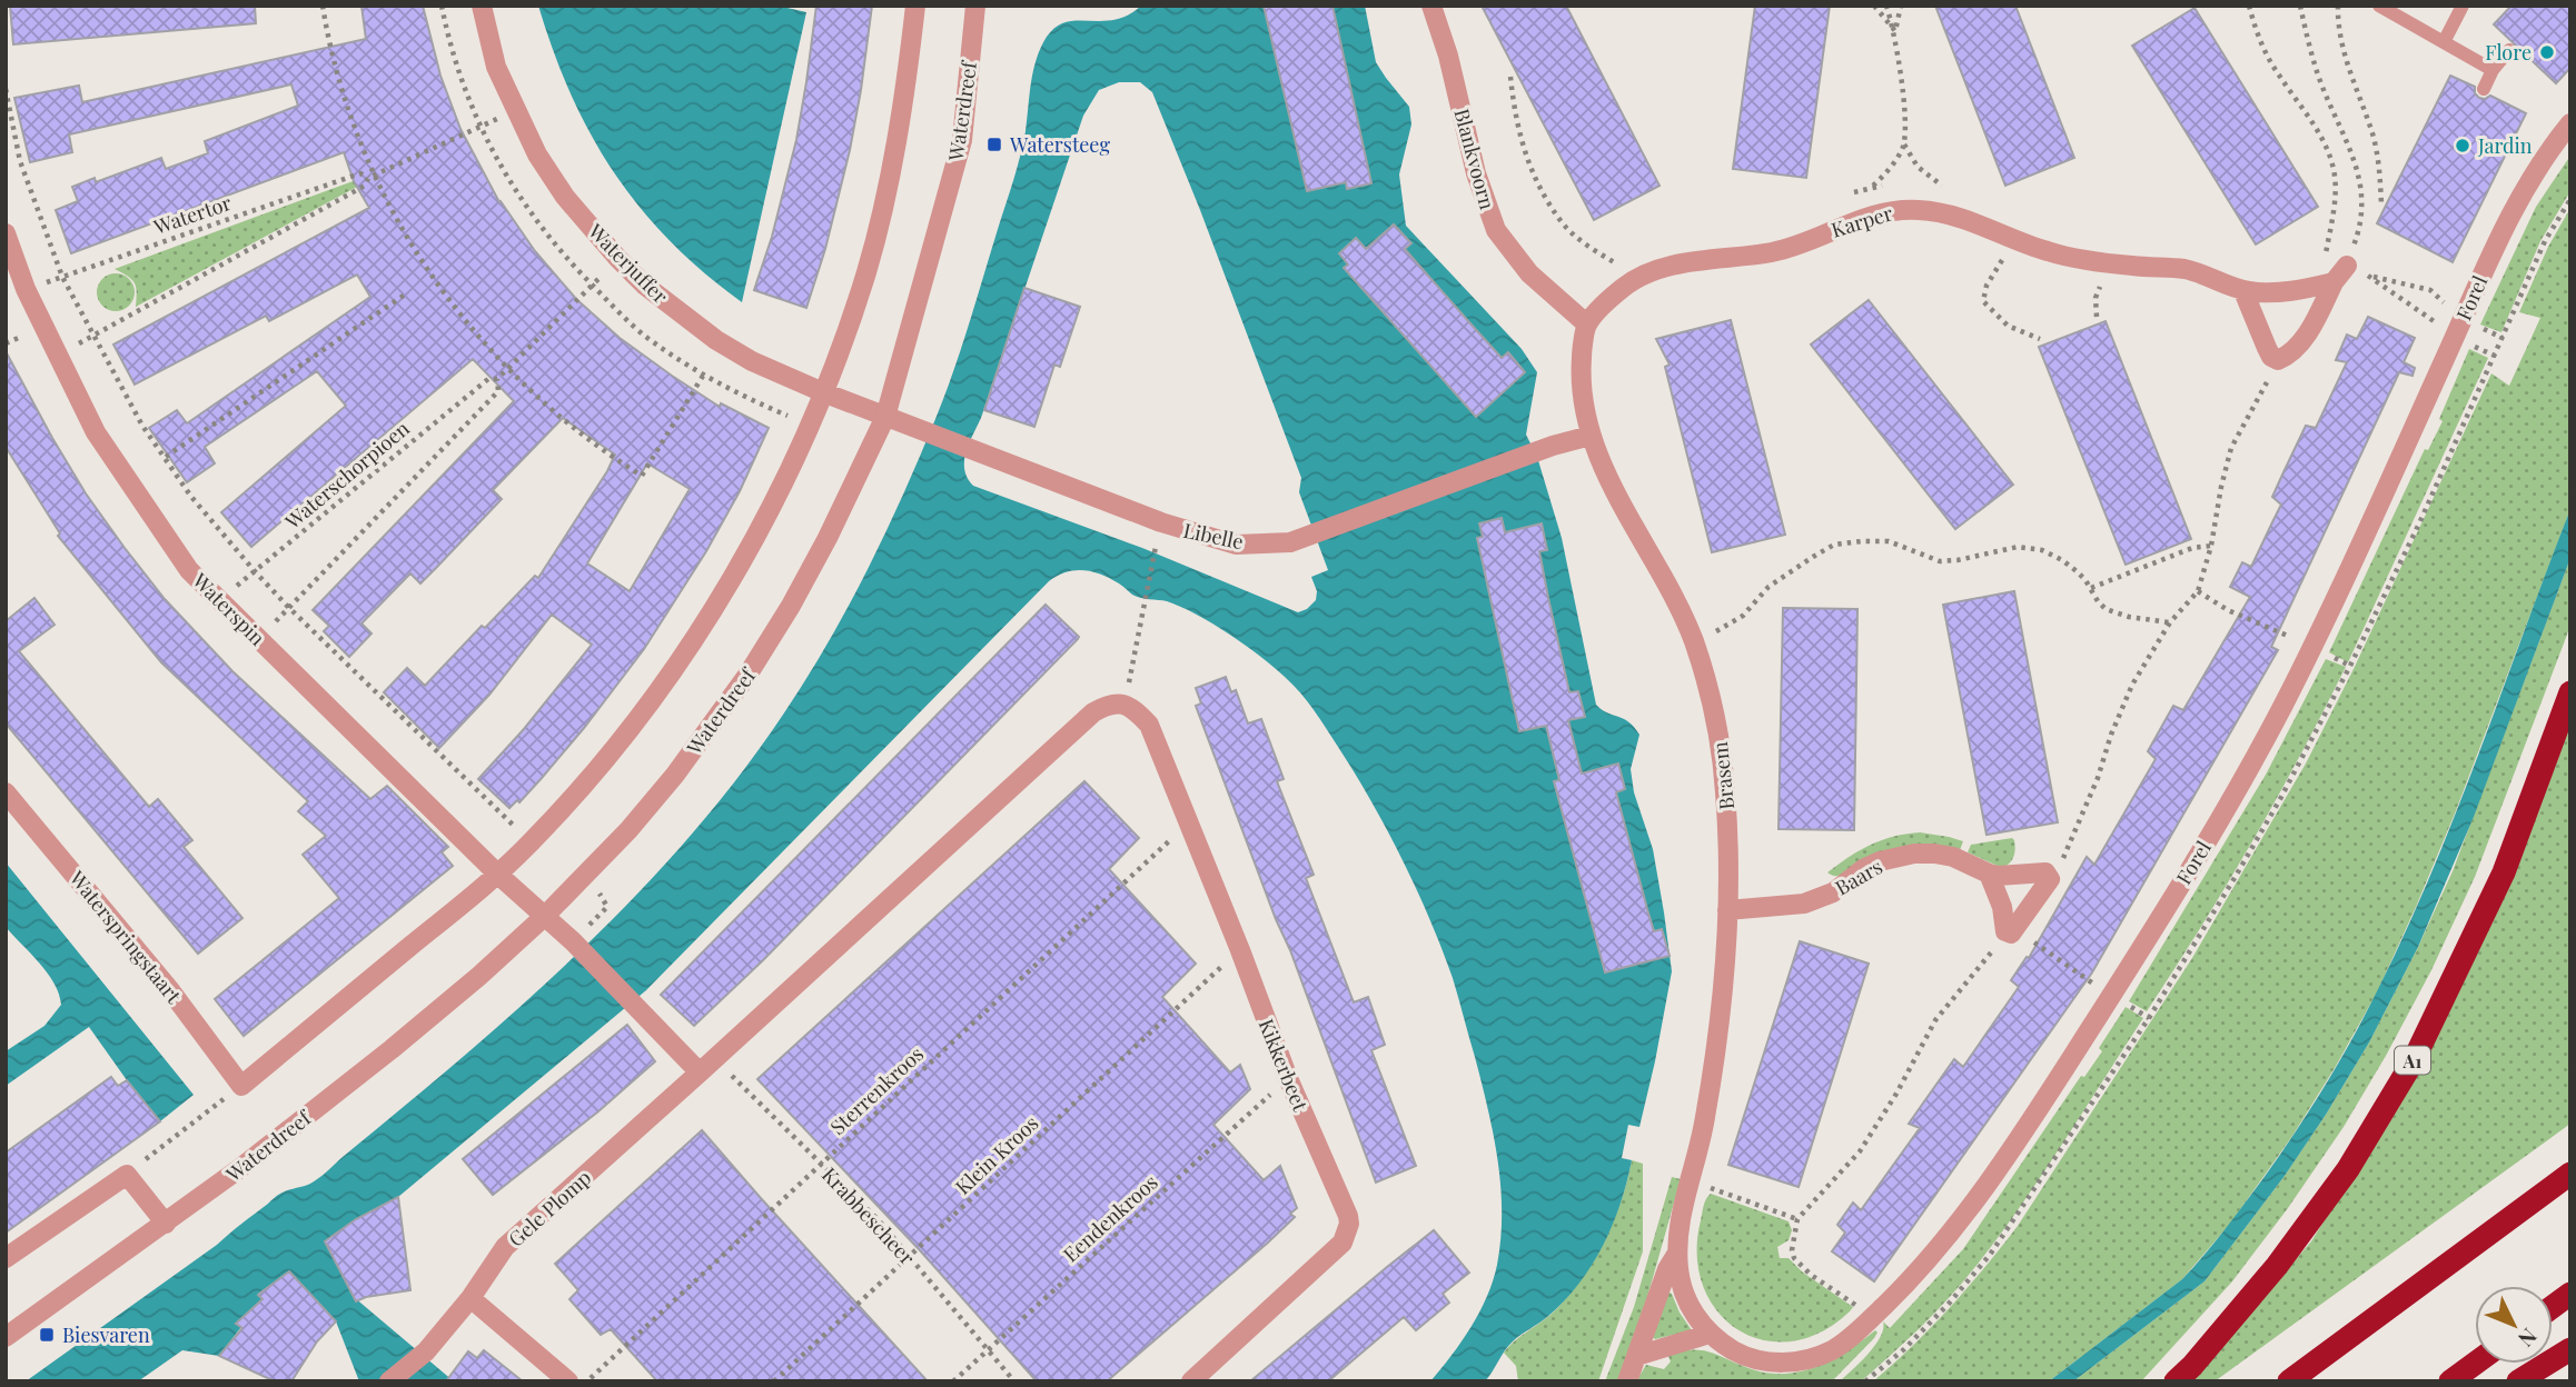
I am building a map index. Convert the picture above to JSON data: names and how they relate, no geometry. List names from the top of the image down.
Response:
{
  "streets": {
    "highway": ["A1"],
    "street": [
      "Waterdreef",
      "Blankvoorn",
      "Karper",
      "Waterjuffer",
      "Forel",
      "Libelle",
      "Waterspin",
      "Brasem",
      "Baars",
      "Waterspringstaart",
      "Kikkerbeet",
      "Gele Plomp"
    ],
    "path": [
      "Watertor",
      "Waterschorpioen",
      "Sterrenkroos",
      "Klein Kroos",
      "Krabbescheer",
      "Eendenkroos"
    ]
  },
  "crossings": [
    ["Waterdreef", "Waterjuffer"],
    ["Waterdreef", "Libelle"],
    ["Waterdreef", "Waterspin"],
    ["Blankvoorn", "Karper"],
    ["Blankvoorn", "Brasem"],
    ["Watertor", "Waterjuffer"],
    ["Watertor", "Waterspin"],
    ["Karper", "Brasem"],
    ["Waterjuffer", "Waterschorpioen"],
    ["Waterjuffer", "Libelle"],
    ["Forel", "Brasem"],
    ["Waterschorpioen", "Waterspin"],
    ["Libelle", "Brasem"],
    ["Brasem", "Baars"],
    ["Kikkerbeet", "Sterrenkroos"],
    ["Kikkerbeet", "Klein Kroos"],
    ["Kikkerbeet", "Eendenkroos"],
    ["Sterrenkroos", "Krabbescheer"],
    ["Klein Kroos", "Krabbescheer"],
    ["Krabbescheer", "Eendenkroos"]
  ],
  "places": {
    "other": ["Flore", "Jardin"],
    "transit": ["Watersteeg", "Biesvaren"]
  },
  "north": "bottom right"
}
